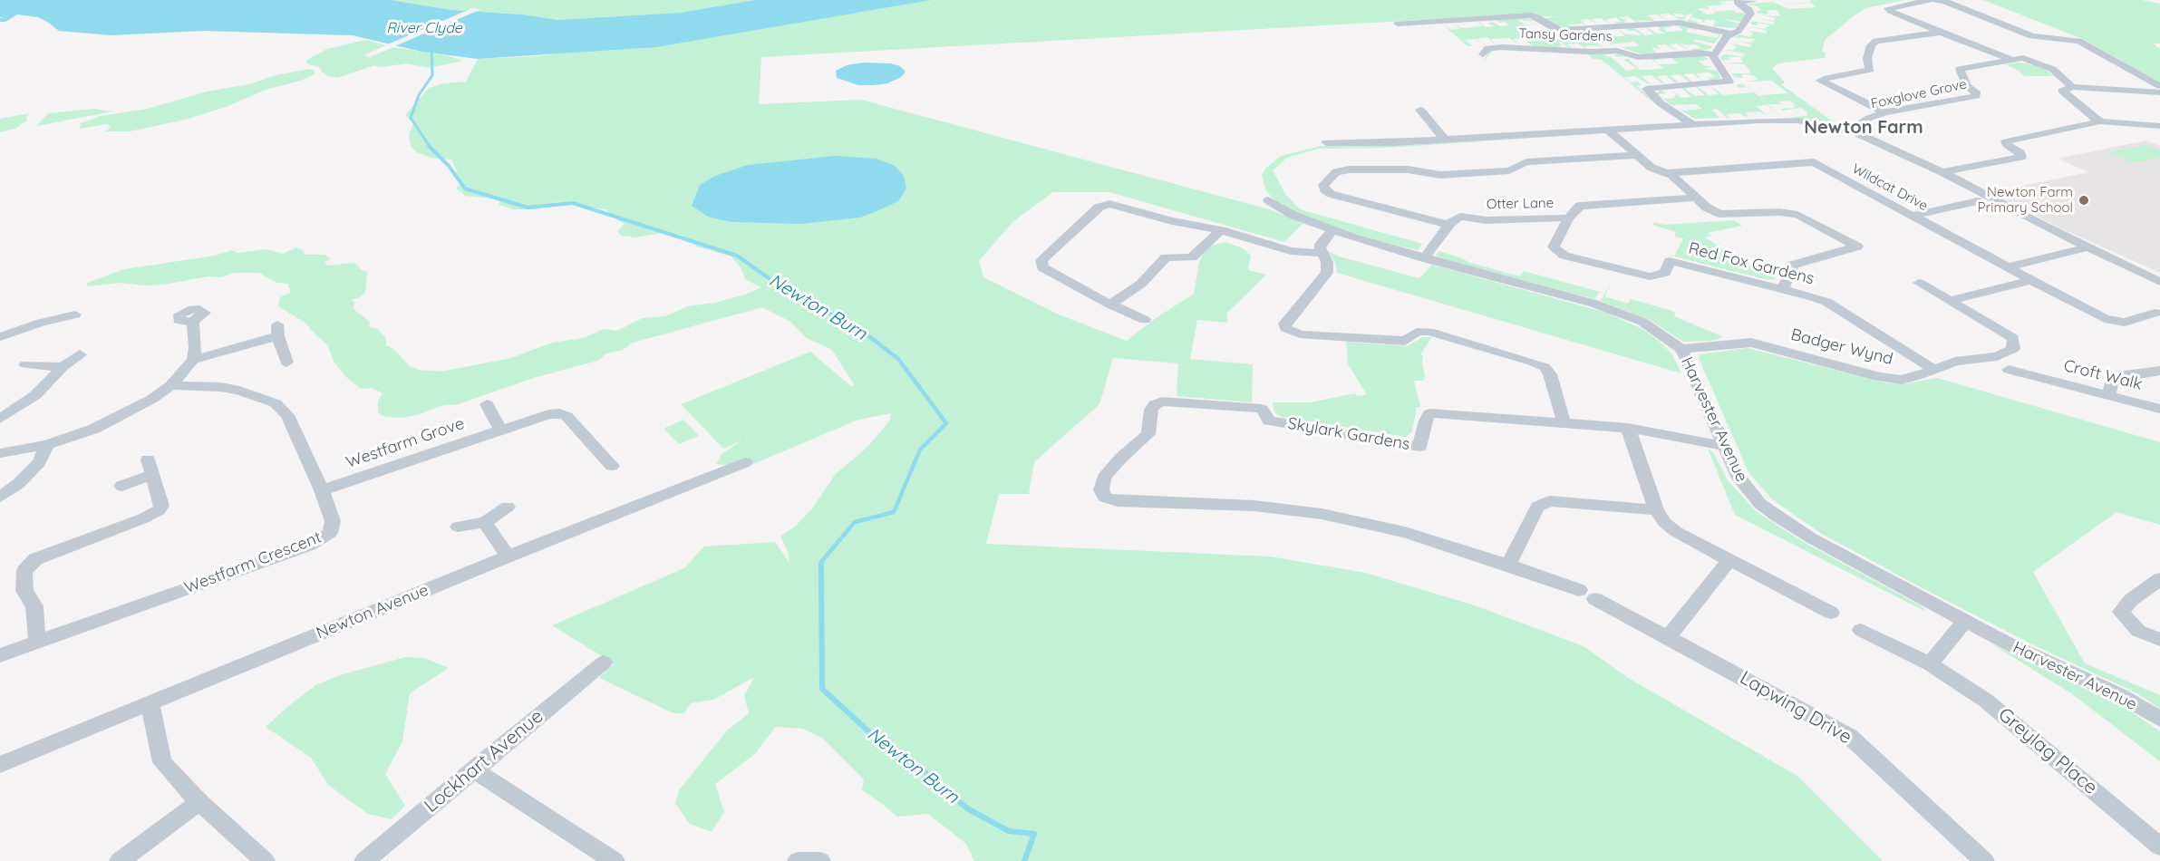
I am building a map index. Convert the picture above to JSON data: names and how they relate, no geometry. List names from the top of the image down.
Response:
{
  "streets": {
    "street": [
      "Tansy Gardens",
      "Foxglove Grove",
      "Wildcat Drive",
      "Otter Lane",
      "Red Fox Gardens",
      "Badger Wynd",
      "Croft Walk",
      "Harvester Avenue",
      "Skylark Gardens",
      "Westfarm Grove",
      "Westfarm Crescent",
      "Newton Avenue",
      "Lapwing Drive",
      "Greylag Place",
      "Lockhart Avenue"
    ]
  },
  "crossings": [
    ["Otter Lane", "Red Fox Gardens"],
    ["Red Fox Gardens", "Badger Wynd"],
    ["Badger Wynd", "Harvester Avenue"],
    ["Harvester Avenue", "Skylark Gardens"],
    ["Skylark Gardens", "Lapwing Drive"],
    ["Westfarm Grove", "Westfarm Crescent"]
  ],
  "districts": ["Newton Farm"],
  "water": ["River Clyde", "Newton Burn"],
  "places": ["Newton Farm Primary School"]
}
